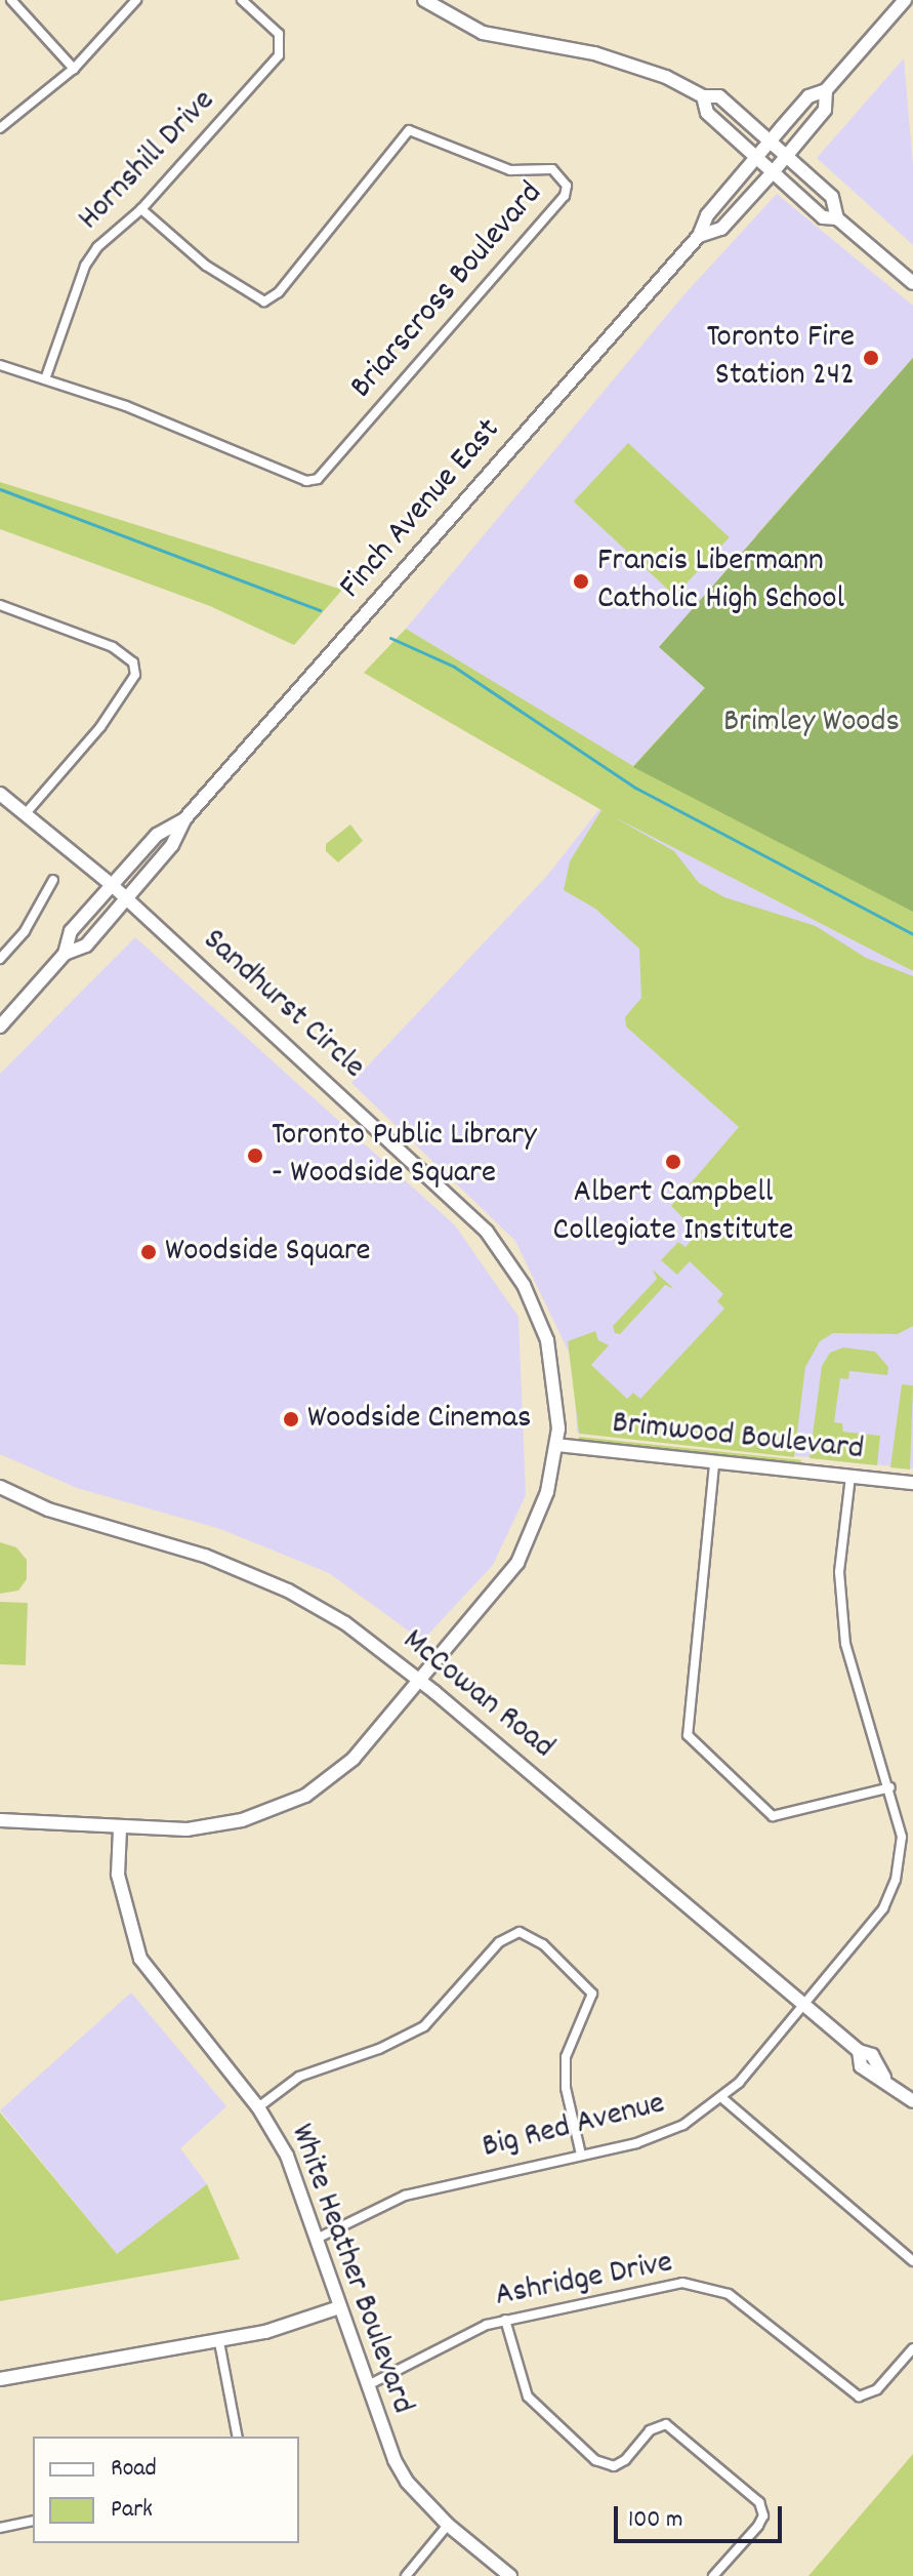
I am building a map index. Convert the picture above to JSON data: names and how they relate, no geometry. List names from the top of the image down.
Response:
{
  "streets": {
    "main road": [
      "Finch Avenue East",
      "Sandhurst Circle",
      "Brimwood Boulevard",
      "McCowan Road",
      "White Heather Boulevard"
    ],
    "street": [
      "Hornshill Drive",
      "Briarscross Boulevard",
      "Big Red Avenue",
      "Ashridge Drive"
    ]
  },
  "crossings": [
    ["Hornshill Drive", "Briarscross Boulevard"],
    ["Finch Avenue East", "Sandhurst Circle"],
    ["Sandhurst Circle", "Brimwood Boulevard"],
    ["Sandhurst Circle", "McCowan Road"],
    ["Sandhurst Circle", "White Heather Boulevard"],
    ["Brimwood Boulevard", "Big Red Avenue"],
    ["McCowan Road", "Big Red Avenue"],
    ["Big Red Avenue", "White Heather Boulevard"],
    ["White Heather Boulevard", "Ashridge Drive"]
  ],
  "parks": ["Brimley Woods"],
  "places": [
    "Toronto Fire Station 242",
    "Francis Libermann Catholic High School",
    "Toronto Public Library - Woodside Square",
    "Albert Campbell Collegiate Institute",
    "Woodside Square",
    "Woodside Cinemas"
  ],
  "legend": ["Road", "Park"],
  "scale_bar": "100 m"
}
